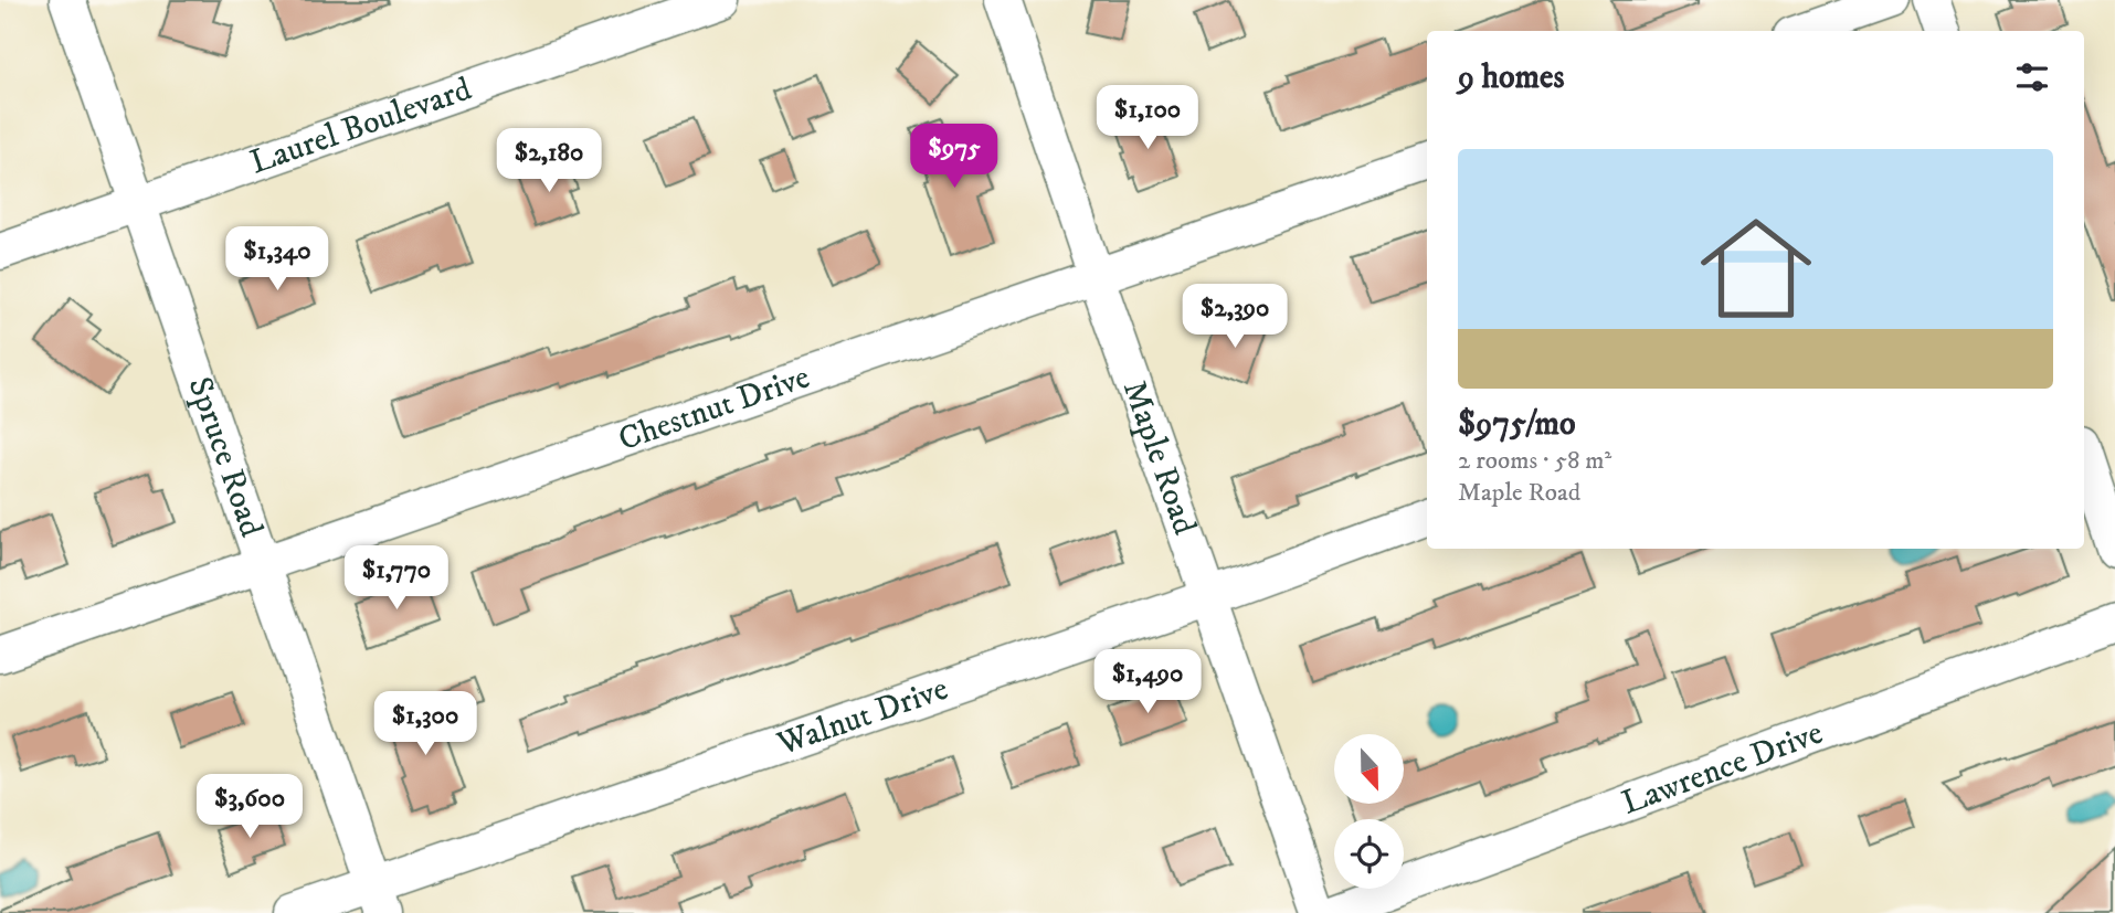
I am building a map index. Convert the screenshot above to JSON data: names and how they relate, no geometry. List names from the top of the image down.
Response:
{
  "streets": {
    "street": [
      "Laurel Boulevard",
      "Chestnut Drive",
      "Spruce Road",
      "Maple Road",
      "Walnut Drive",
      "Lawrence Drive"
    ]
  },
  "crossings": [
    ["Laurel Boulevard", "Spruce Road"],
    ["Chestnut Drive", "Spruce Road"],
    ["Chestnut Drive", "Maple Road"],
    ["Spruce Road", "Walnut Drive"],
    ["Maple Road", "Walnut Drive"]
  ],
  "north": "bottom",
  "page": {
    "heading": "9 homes",
    "price": [
      "$1,100",
      "$975",
      "$2,180",
      "$1,340",
      "$2,390",
      "$1,770",
      "$1,490",
      "$1,300",
      "$3,600"
    ],
    "list": [
      {
        "name": "$975/mo",
        "note": "2 rooms · 58 m² · Maple Road"
      }
    ]
  }
}
